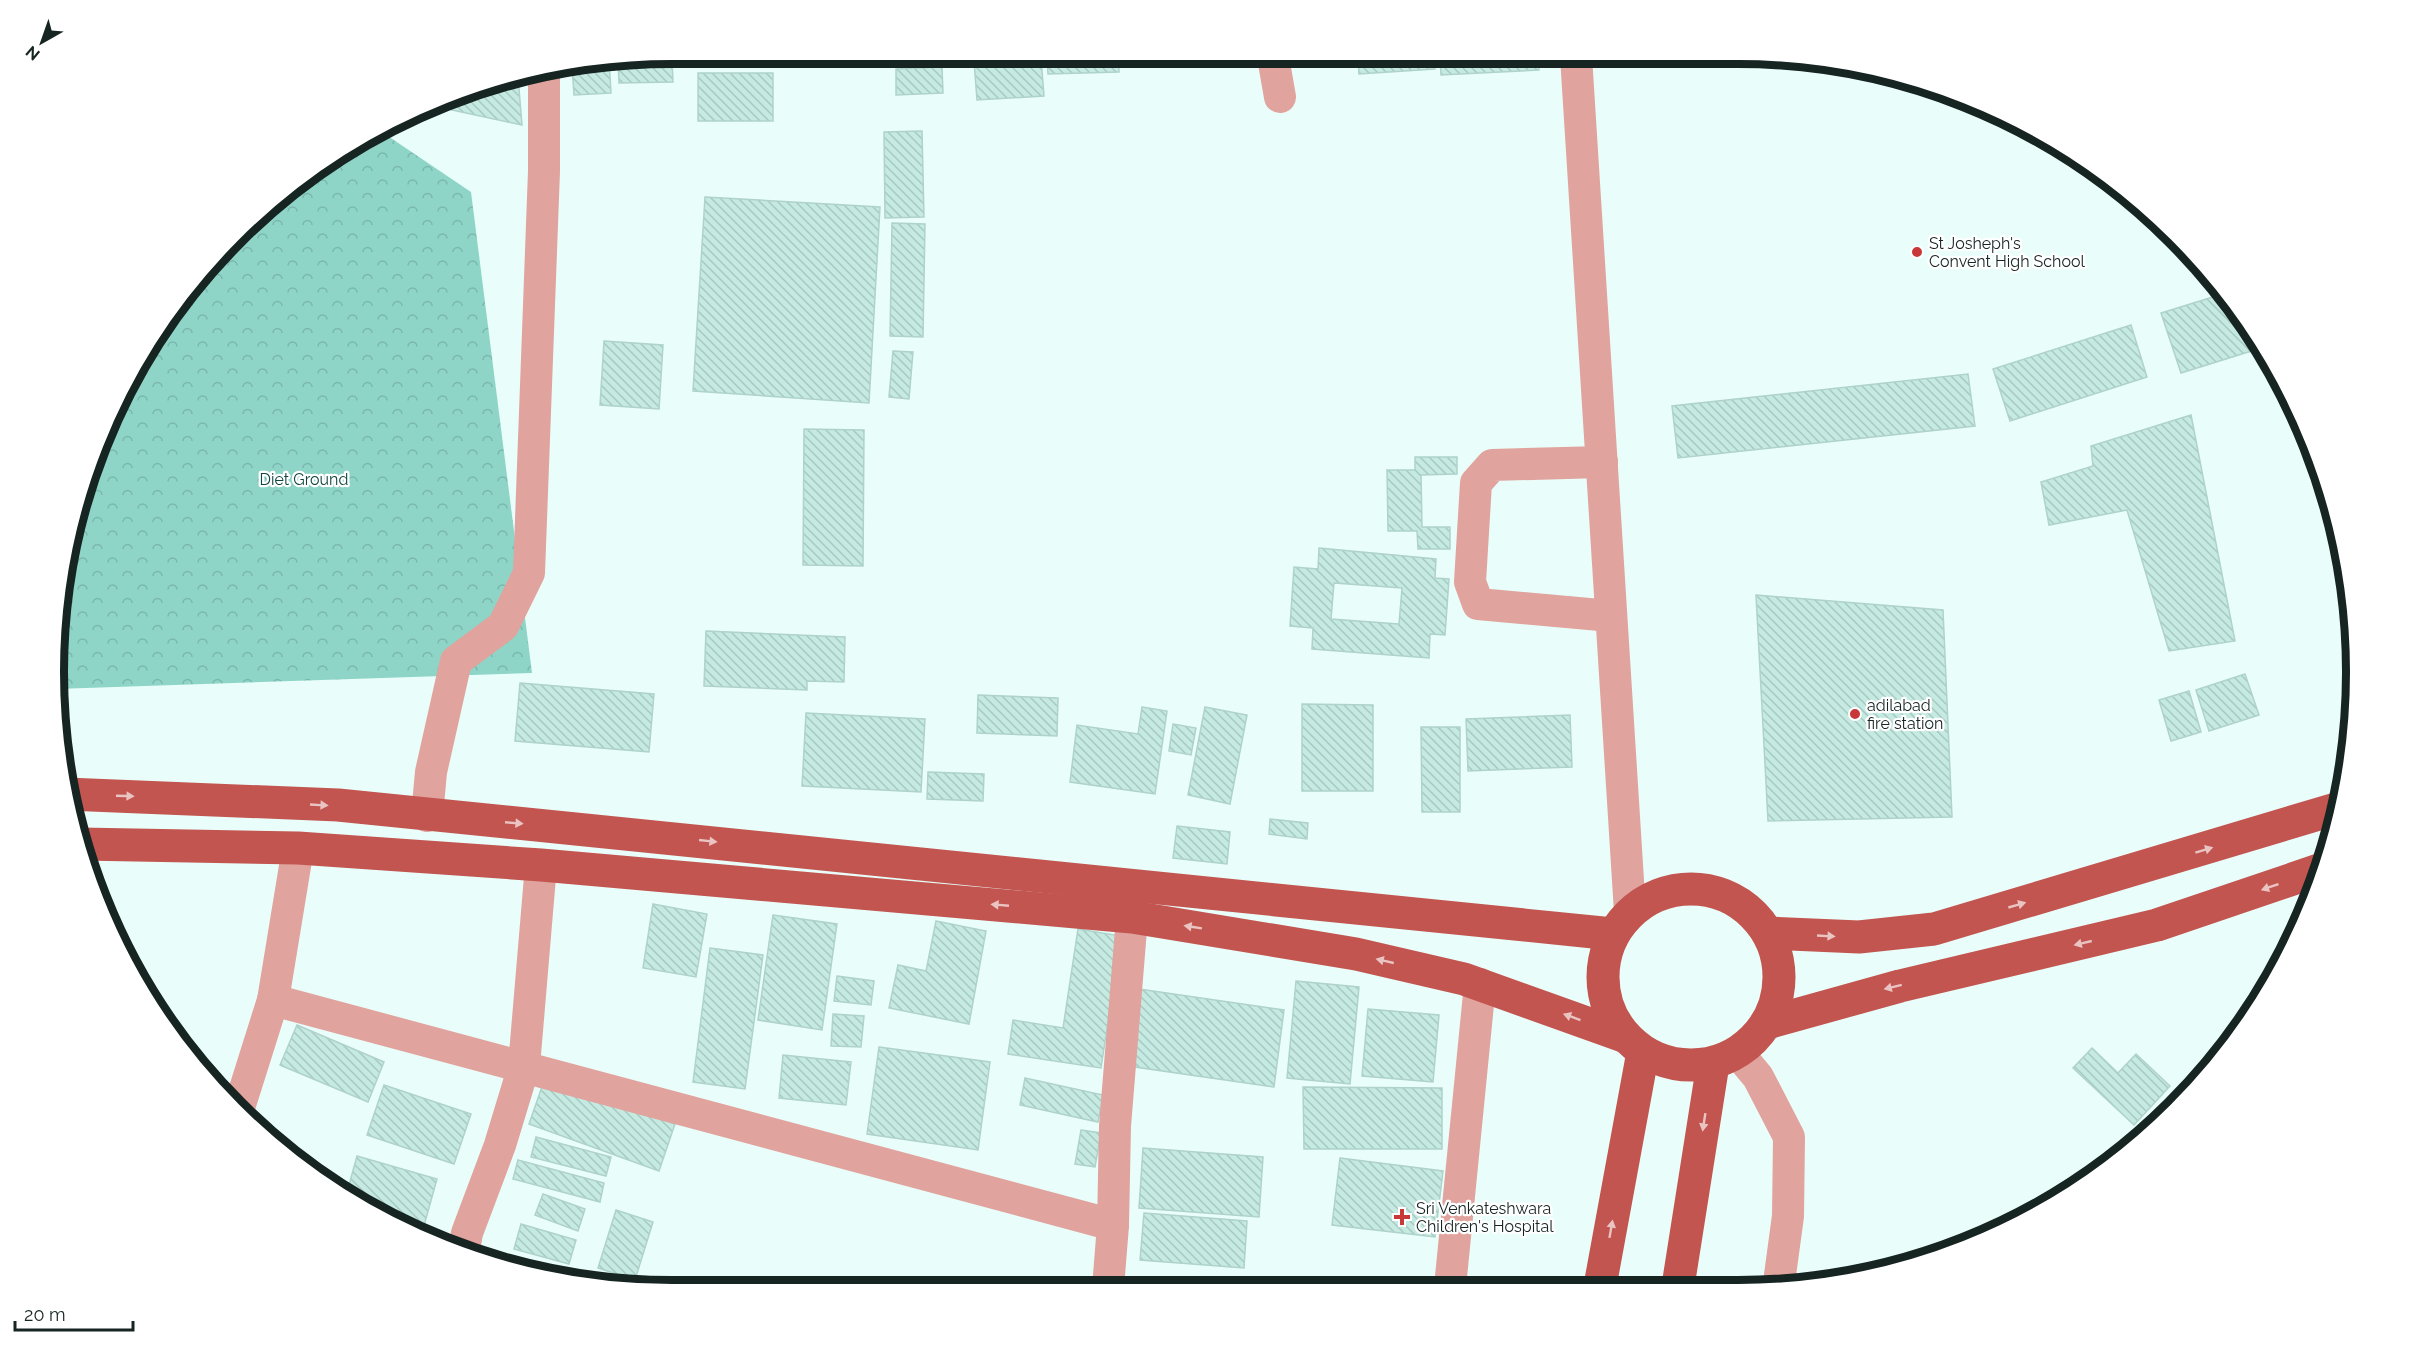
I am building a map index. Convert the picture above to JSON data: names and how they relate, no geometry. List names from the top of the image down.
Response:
{
  "parks": ["Diet Ground"],
  "places": {
    "other": ["St Josheph's Convent High School", "adilabad fire station"],
    "health": ["Sri Venkateshwara Children's Hospital"]
  },
  "scale_bar": "20 m",
  "north": "bottom left"
}
